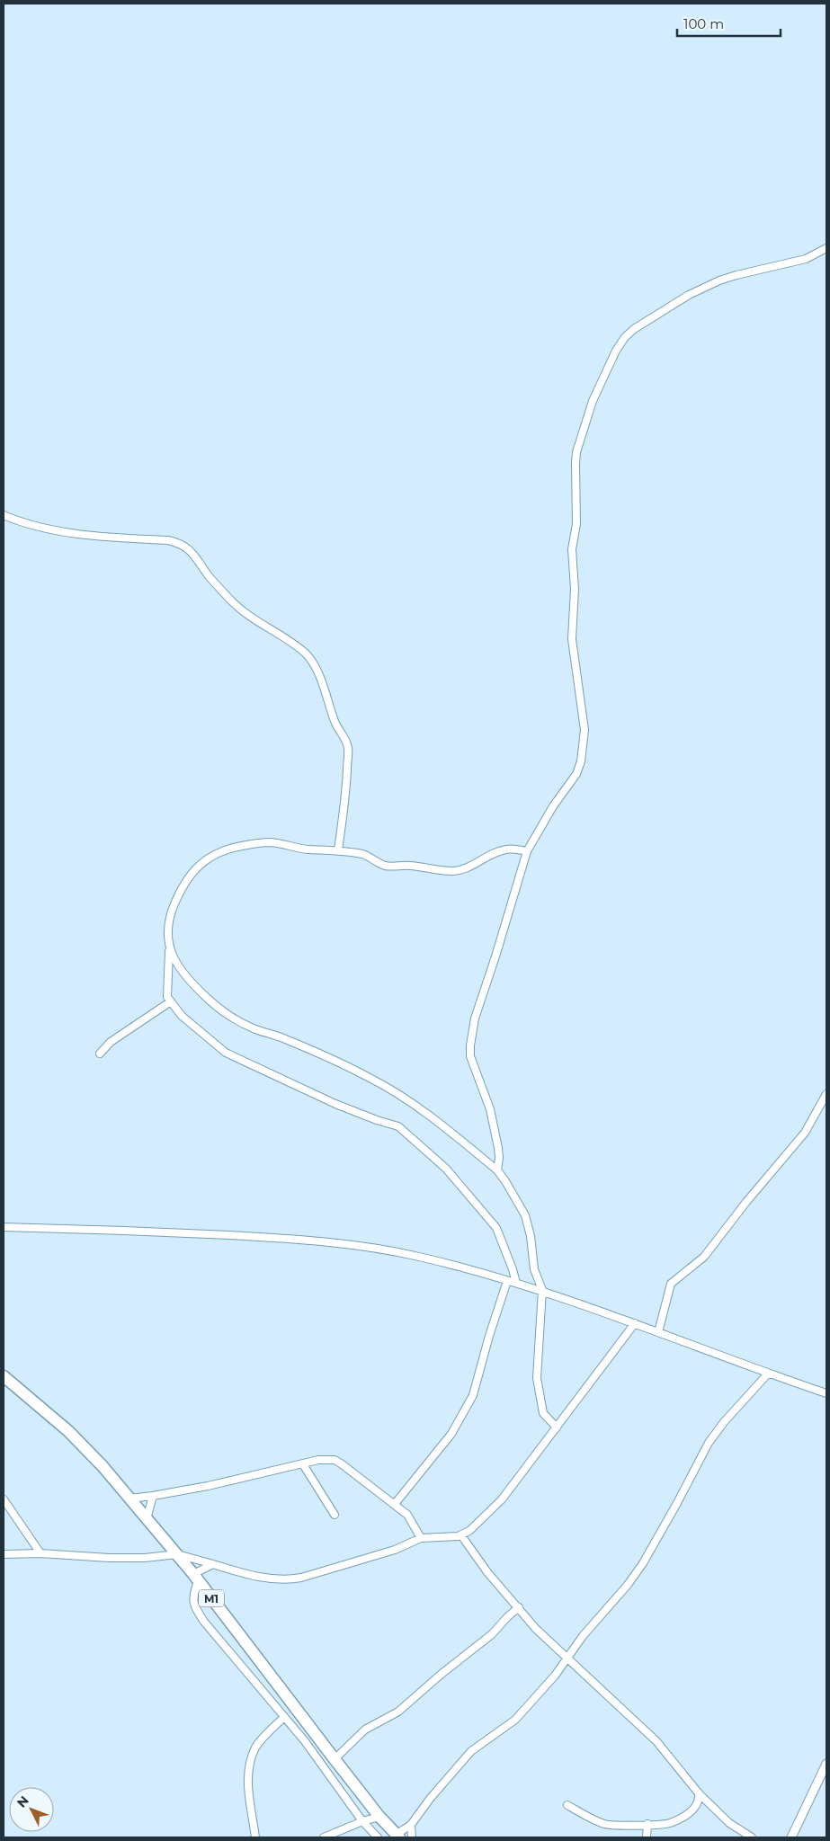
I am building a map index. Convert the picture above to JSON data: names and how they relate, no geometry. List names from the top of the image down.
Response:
{
  "streets": {
    "highway": ["M1"]
  },
  "scale_bar": "100 m",
  "north": "top left"
}
